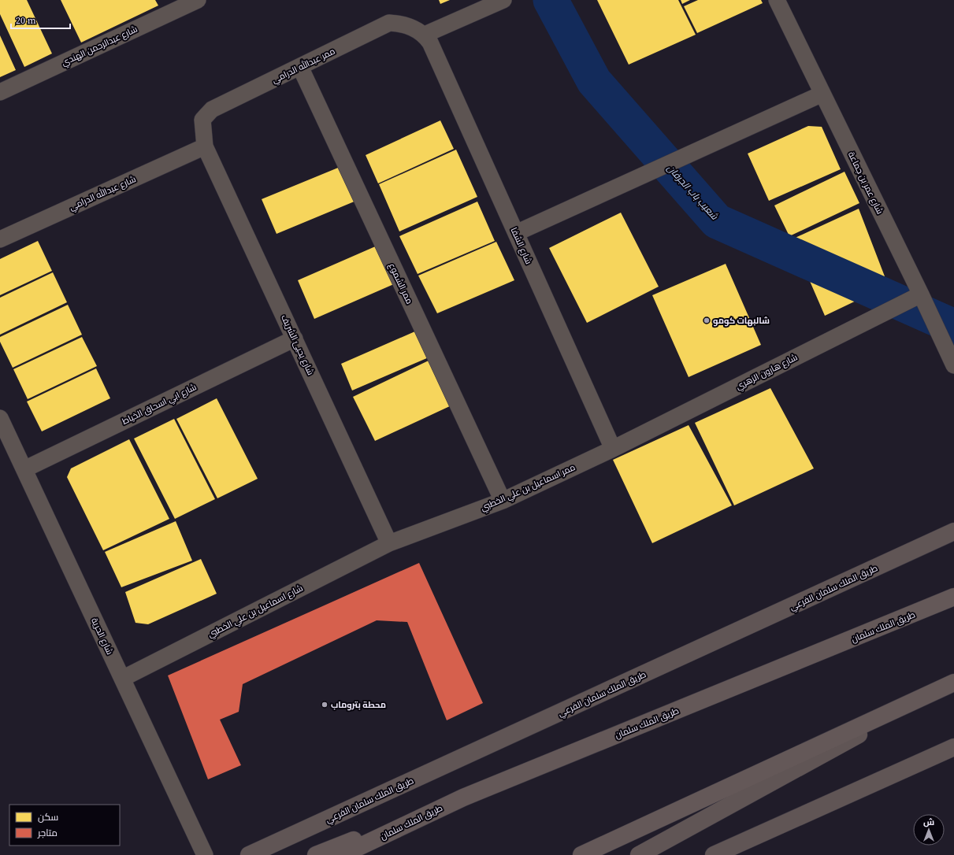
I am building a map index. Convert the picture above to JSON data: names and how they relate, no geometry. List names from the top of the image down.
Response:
{
  "streets": {
    "highway": ["طريق الملك سلمان"],
    "main road": ["طريق الملك سلمان الفرعي"],
    "street": [
      "شارع عبدالرحمن الهندي",
      "ممر عبدالله الدرامي",
      "شارع عمر بن جماعة",
      "شارع عبدالله الدرامي",
      "شارع الشفا",
      "ممر الشموع",
      "شارع يحيئ الشريف",
      "شارع هارون الزهري",
      "شارع ابي اسحاق الخياط",
      "ممر اسماعيل بن علي الخطبي",
      "شارع اسماعيل بن علي الخطبي",
      "شارع الحرية"
    ]
  },
  "crossings": [
    ["ممر عبدالله الدرامي", "شارع عبدالله الدرامي"],
    ["ممر عبدالله الدرامي", "شارع الشفا"],
    ["ممر عبدالله الدرامي", "ممر الشموع"],
    ["ممر عبدالله الدرامي", "شارع يحيئ الشريف"],
    ["شارع عمر بن جماعة", "شارع هارون الزهري"],
    ["شارع عبدالله الدرامي", "شارع يحيئ الشريف"],
    ["شارع الشفا", "شارع هارون الزهري"],
    ["شارع الشفا", "ممر اسماعيل بن علي الخطبي"],
    ["ممر الشموع", "ممر اسماعيل بن علي الخطبي"],
    ["شارع يحيئ الشريف", "شارع ابي اسحاق الخياط"],
    ["شارع يحيئ الشريف", "ممر اسماعيل بن علي الخطبي"],
    ["شارع يحيئ الشريف", "شارع اسماعيل بن علي الخطبي"],
    ["شارع هارون الزهري", "ممر اسماعيل بن علي الخطبي"],
    ["شارع ابي اسحاق الخياط", "شارع الحرية"],
    ["ممر اسماعيل بن علي الخطبي", "شارع اسماعيل بن علي الخطبي"],
    ["شارع اسماعيل بن علي الخطبي", "شارع الحرية"]
  ],
  "water": ["شعيب باب الجرفان"],
  "places": ["شالبهات كومو", "محطة بتروماب"],
  "legend": ["سكن", "متاجر"],
  "scale_bar": "20 m",
  "north": "top"
}
